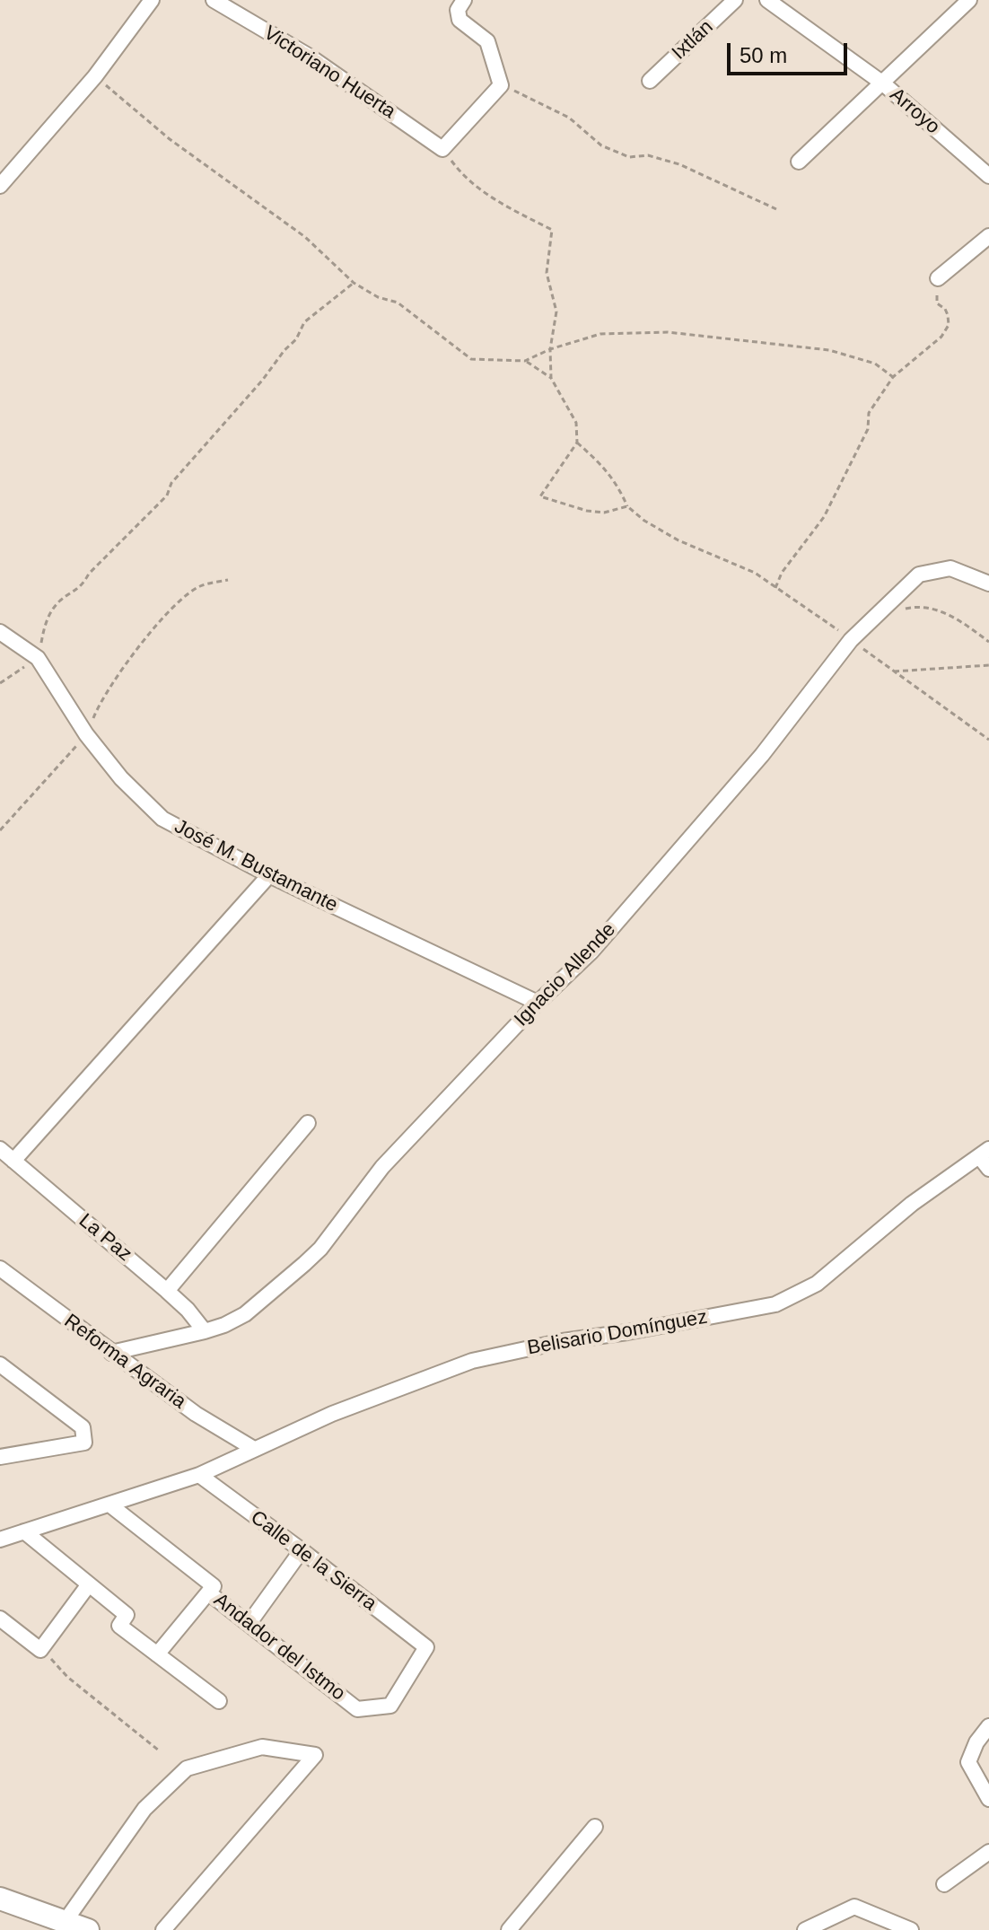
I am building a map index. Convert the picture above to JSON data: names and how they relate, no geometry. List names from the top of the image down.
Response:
{
  "streets": {
    "street": [
      "Ixtlán",
      "Victoriano Huerta",
      "Arroyo",
      "José M. Bustamante",
      "Ignacio Allende",
      "La Paz",
      "Belisario Domínguez",
      "Reforma Agraria",
      "Calle de la Sierra",
      "Andador del Istmo"
    ]
  },
  "crossings": [
    ["José M. Bustamante", "Ignacio Allende"],
    ["Ignacio Allende", "La Paz"],
    ["Ignacio Allende", "Reforma Agraria"],
    ["Belisario Domínguez", "Reforma Agraria"],
    ["Belisario Domínguez", "Calle de la Sierra"],
    ["Belisario Domínguez", "Andador del Istmo"],
    ["Calle de la Sierra", "Andador del Istmo"]
  ],
  "scale_bar": "50 m"
}
